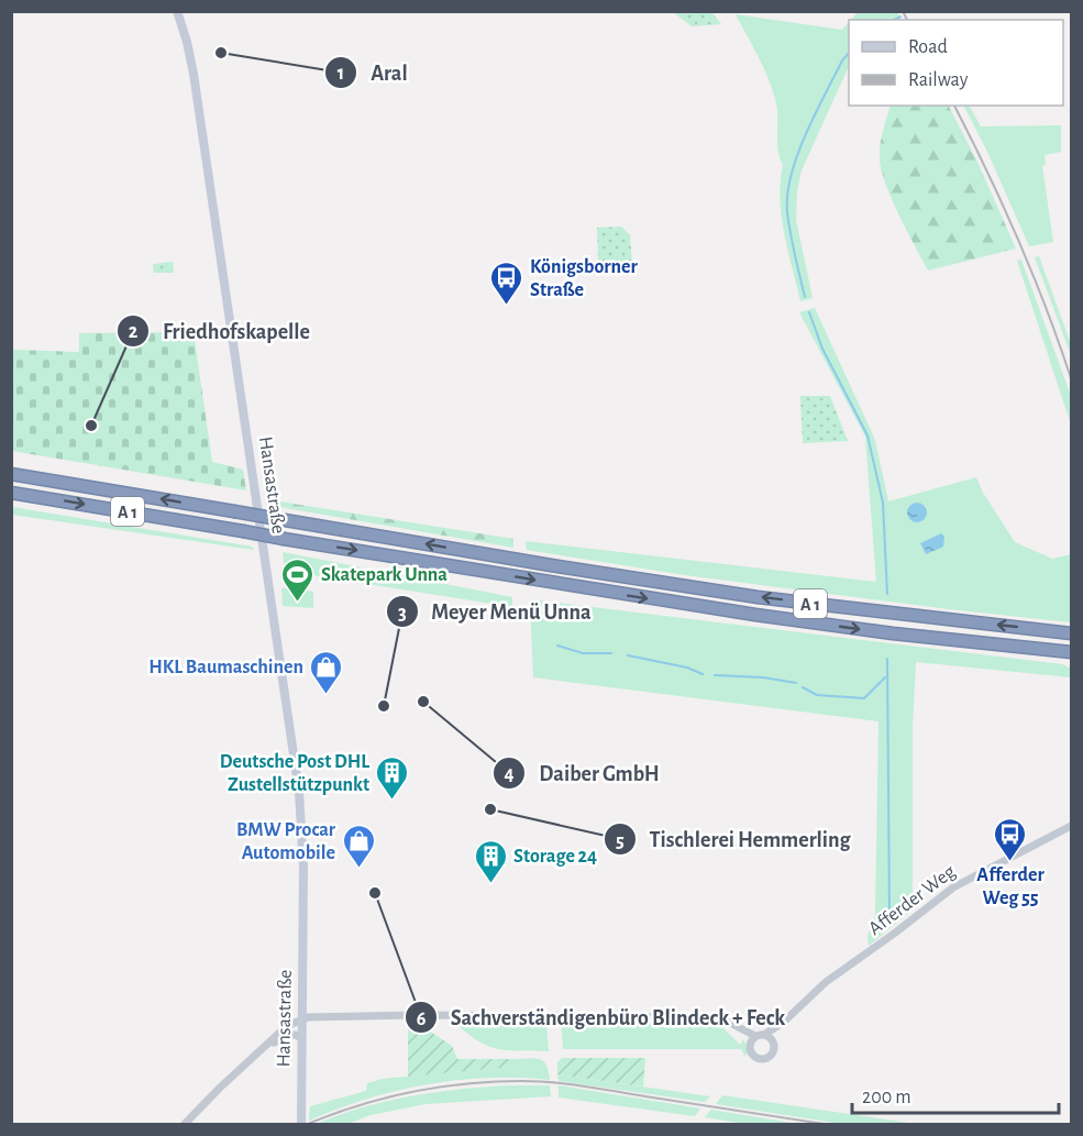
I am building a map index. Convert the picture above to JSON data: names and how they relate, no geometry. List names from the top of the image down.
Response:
{
  "streets": {
    "highway": ["A 1"],
    "main road": ["Hansastraße"],
    "street": ["Afferder Weg"]
  },
  "places": {
    "other": [
      "Aral",
      "Friedhofskapelle",
      "Daiber GmbH",
      "Meyer Menü Unna",
      "Tischlerei Hemmerling",
      "Sachverständigenbüro Blindeck + Feck"
    ],
    "bus stop": ["Königsborner Straße", "Afferder Weg 55"],
    "sports": ["Skatepark Unna"],
    "shop": ["HKL Baumaschinen", "BMW Procar Automobile"],
    "building": ["Deutsche Post DHL Zustellstützpunkt", "Storage 24"]
  },
  "legend": ["Road", "Railway"],
  "scale_bar": "200 m"
}
